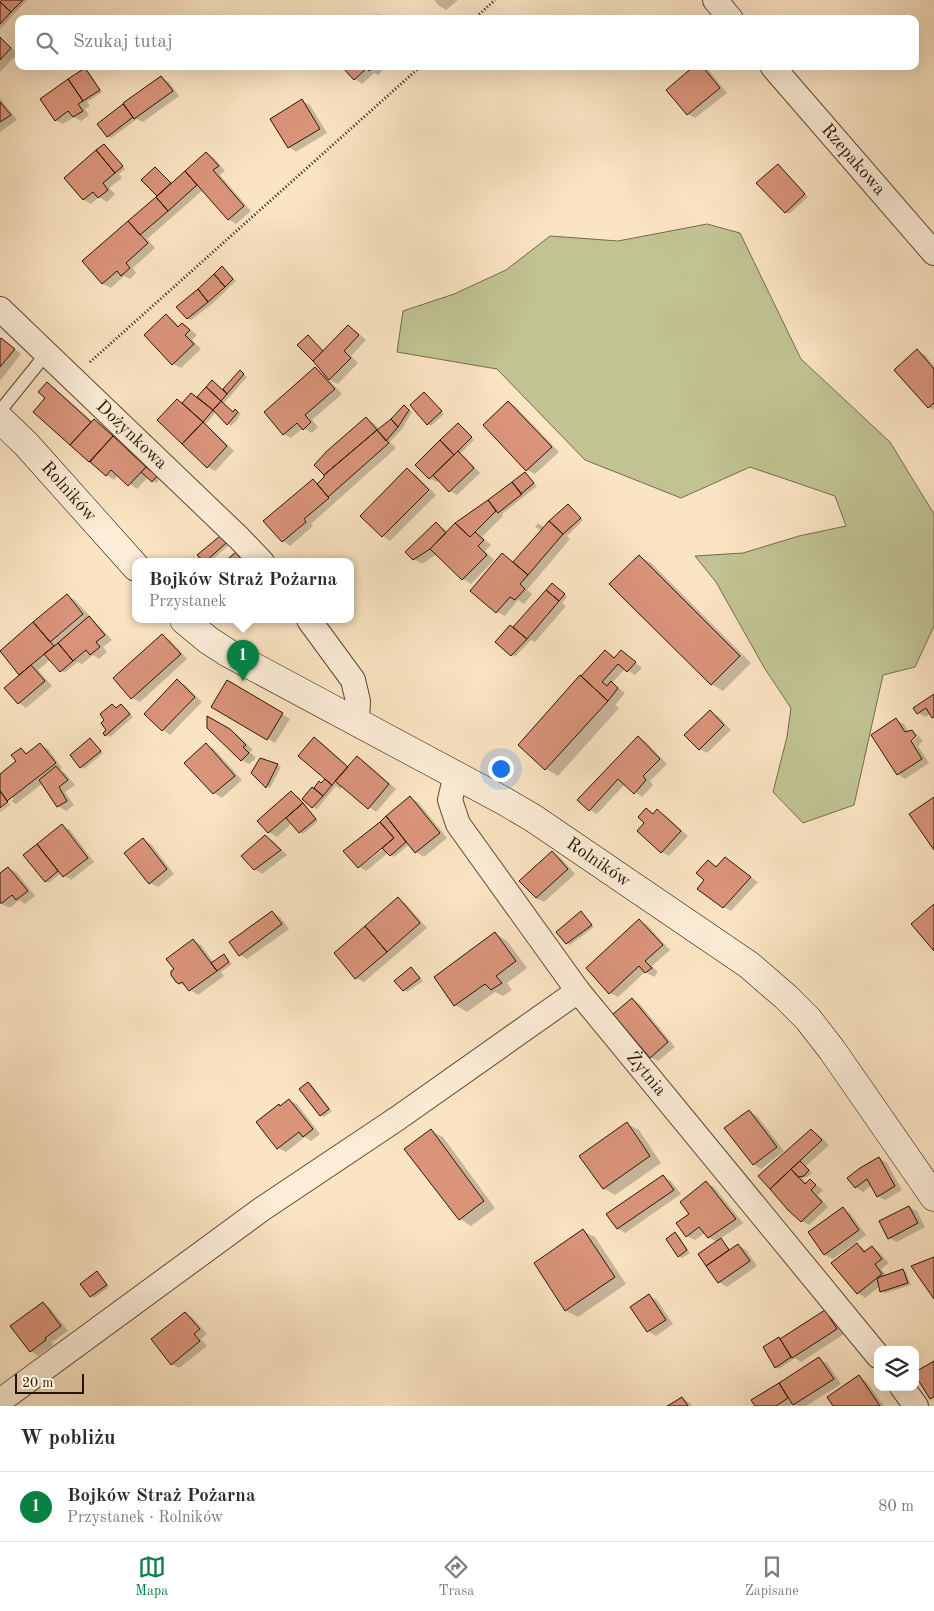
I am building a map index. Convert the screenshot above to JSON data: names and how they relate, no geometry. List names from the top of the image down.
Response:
{
  "streets": {
    "street": [
      "Rzepakowa",
      "Dożynkowa",
      "Rolników",
      "Żytnia"
    ]
  },
  "crossings": [
    ["Rolników", "Żytnia"]
  ],
  "scale_bar": "20 m",
  "page": {
    "search": "Szukaj tutaj",
    "popup": ["Bojków Straż Pożarna", "Przystanek"],
    "pins": "1",
    "scale": "20 m",
    "heading": "W pobliżu",
    "list": [
      {
        "mark": "1",
        "name": "Bojków Straż Pożarna",
        "note": "Przystanek · Rolników",
        "value": "80 m"
      }
    ],
    "nav": ["Mapa", "Trasa", "Zapisane"]
  }
}
